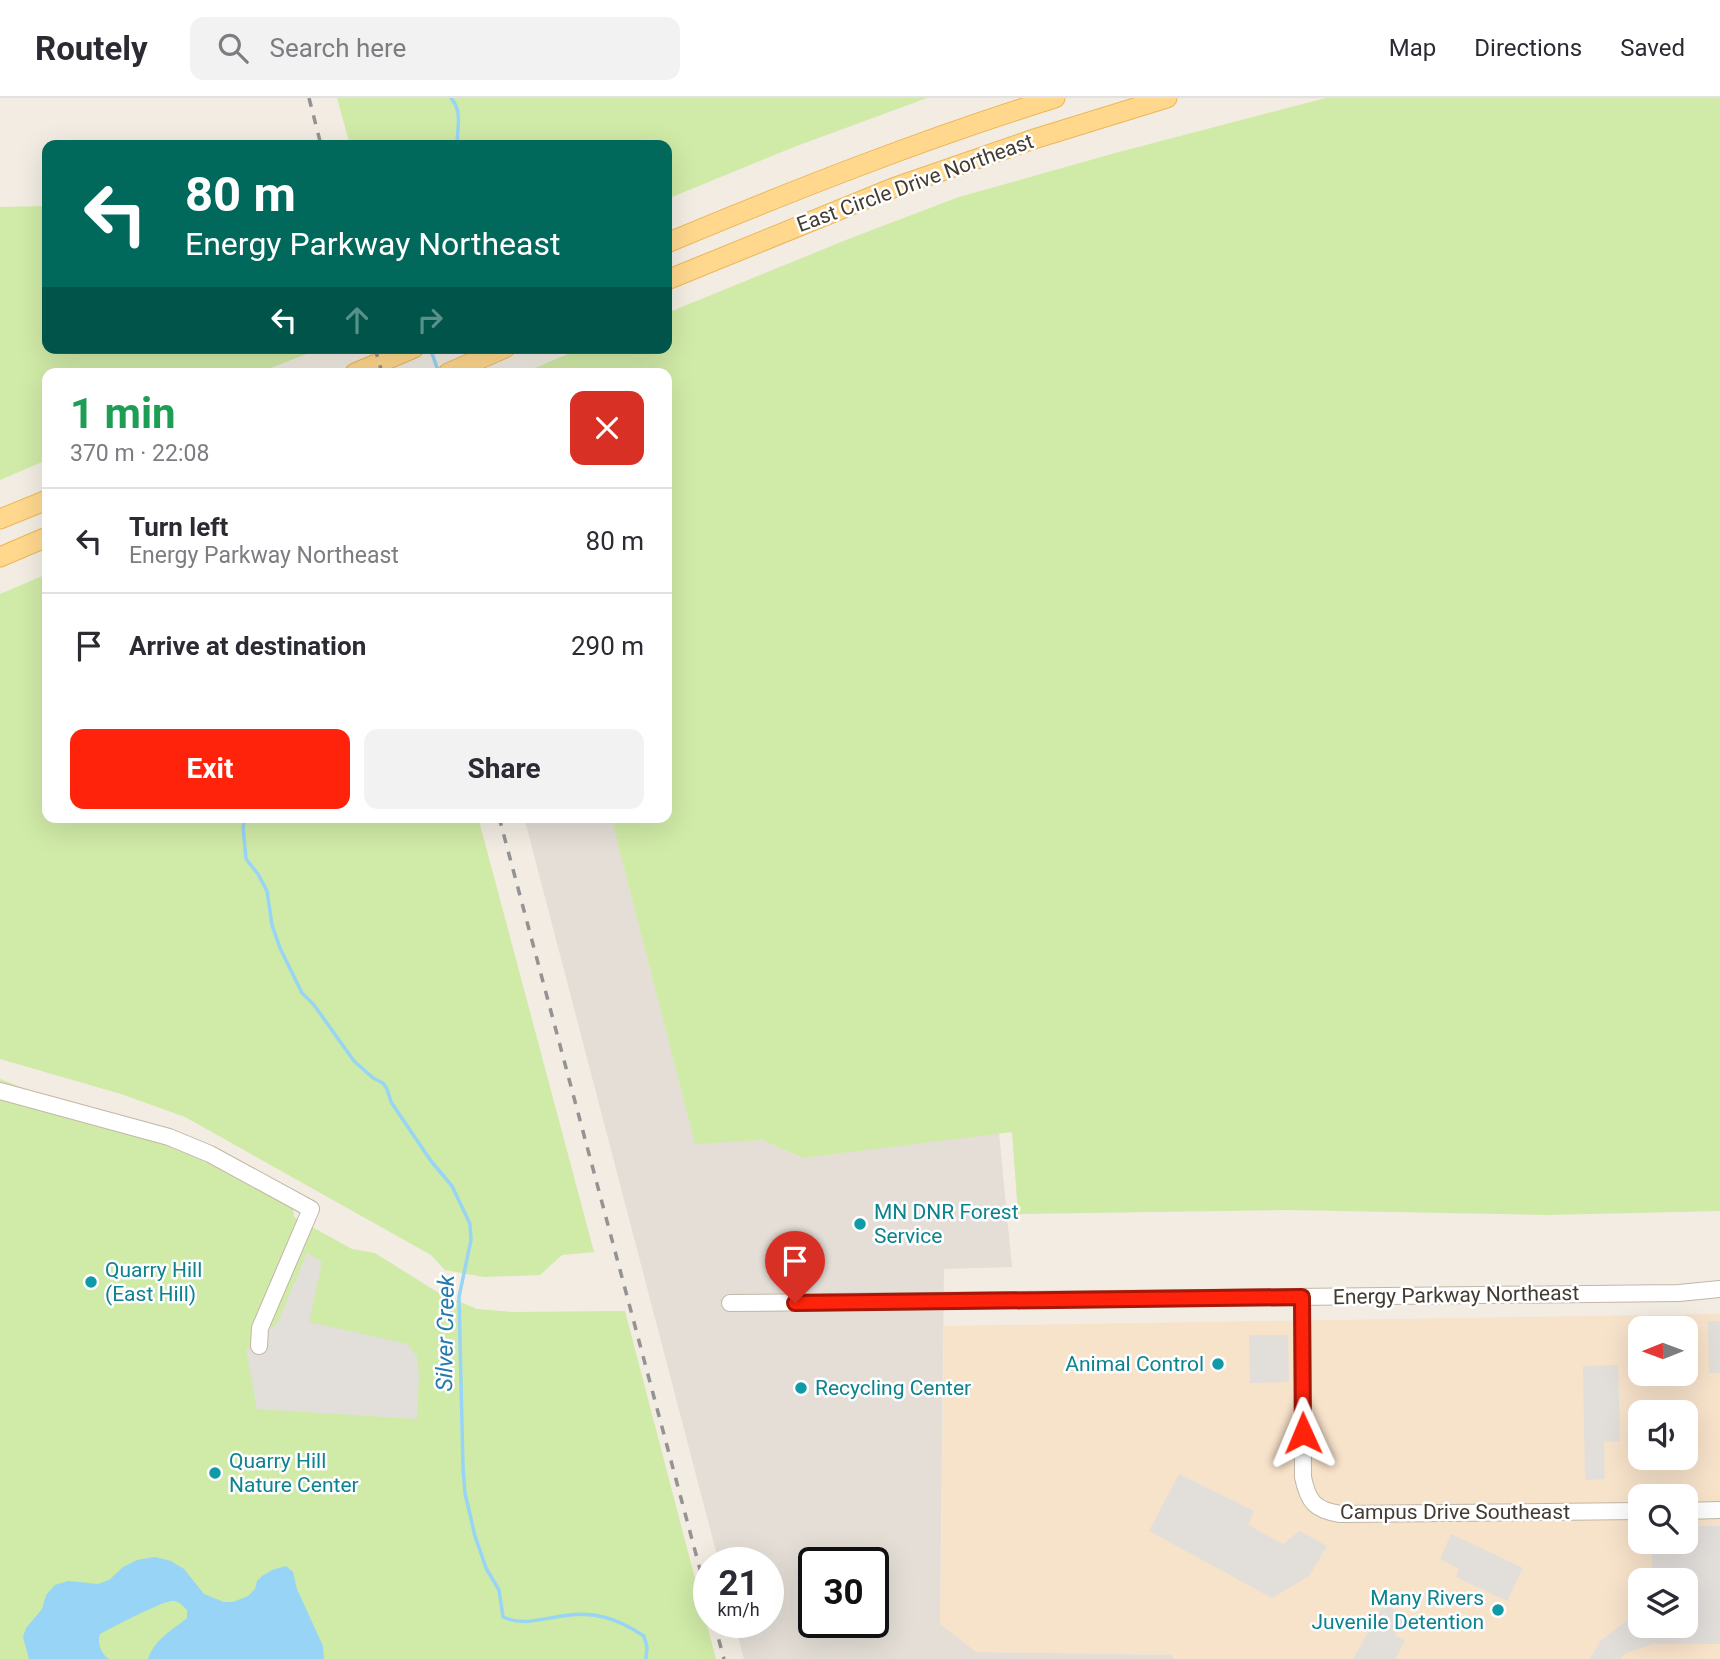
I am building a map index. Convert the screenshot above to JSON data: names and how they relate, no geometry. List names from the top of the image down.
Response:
{
  "streets": {
    "main road": ["East Circle Drive Northeast"],
    "street": ["Energy Parkway Northeast", "Campus Drive Southeast"]
  },
  "crossings": [
    ["Energy Parkway Northeast", "Campus Drive Southeast"]
  ],
  "water": ["Silver Creek"],
  "places": [
    "MN DNR Forest Service",
    "Quarry Hill (East Hill)",
    "Animal Control",
    "Recycling Center",
    "Quarry Hill Nature Center",
    "Many Rivers Juvenile Detention"
  ],
  "north": "left",
  "page": {
    "header": "Routely",
    "search": "Search here",
    "nav": ["Map", "Directions", "Saved"],
    "turn": ["80 m", "Energy Parkway Northeast"],
    "heading": ["1 min", "370 m · 22:08"],
    "list": [
      {
        "name": "Turn left",
        "note": "Energy Parkway Northeast",
        "value": "80 m"
      },
      {
        "name": "Arrive at destination",
        "value": "290 m"
      }
    ],
    "buttons": ["Exit", "Share"],
    "speed": "21 km/h",
    "limit": "30"
  }
}
